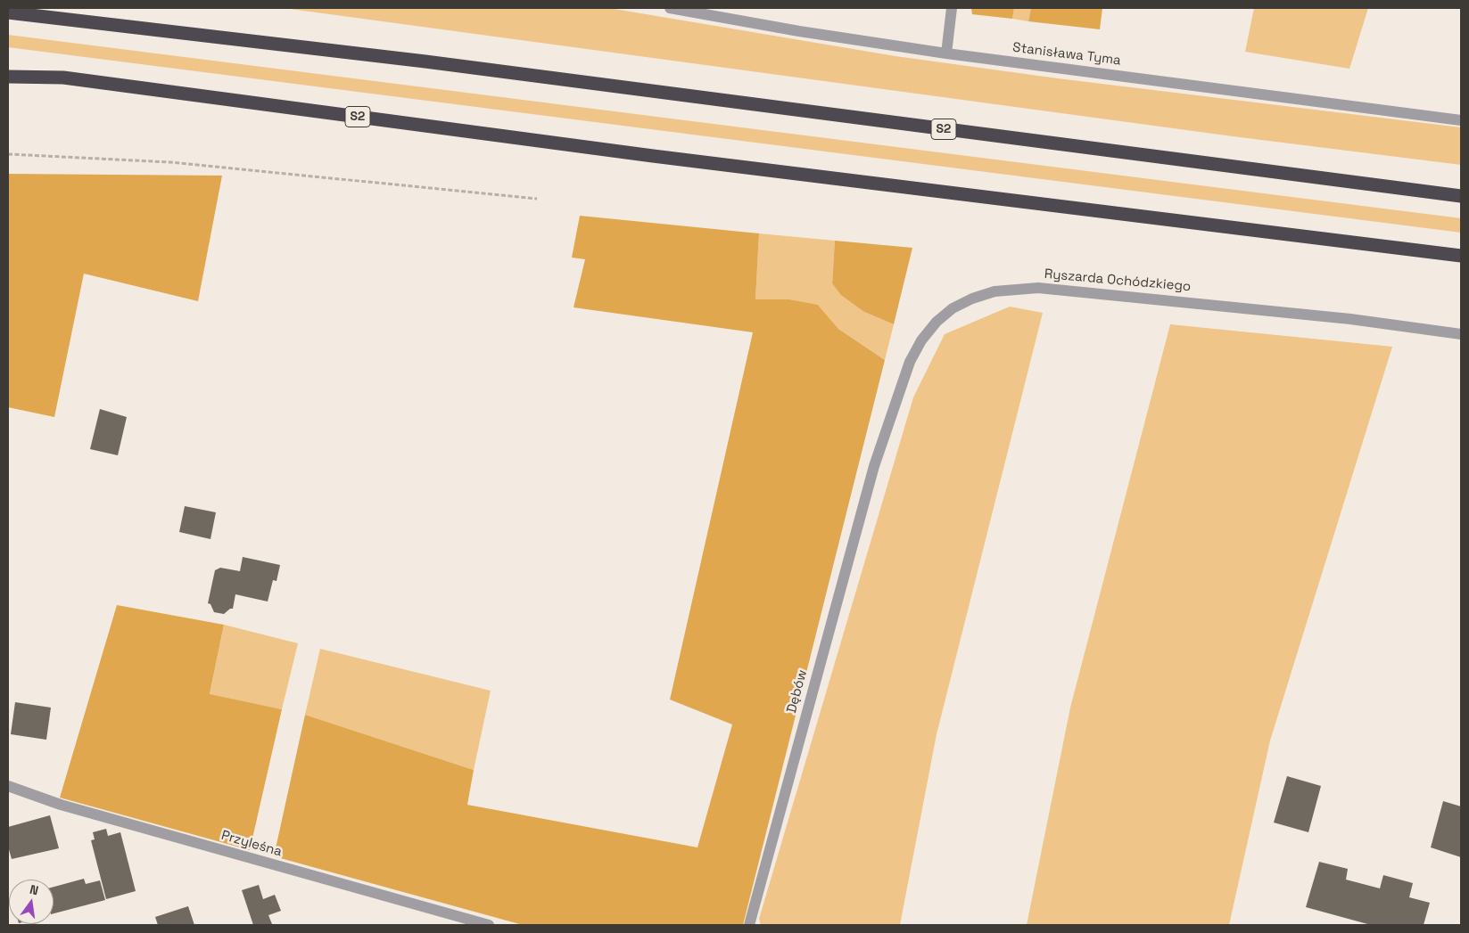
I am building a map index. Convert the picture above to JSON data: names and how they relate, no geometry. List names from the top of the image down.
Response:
{
  "streets": {
    "highway": ["S2"],
    "street": [
      "Stanisława Tyma",
      "Ryszarda Ochódzkiego",
      "Dębów",
      "Przyleśna"
    ]
  },
  "crossings": [
    ["Ryszarda Ochódzkiego", "Dębów"]
  ],
  "north": "top"
}
